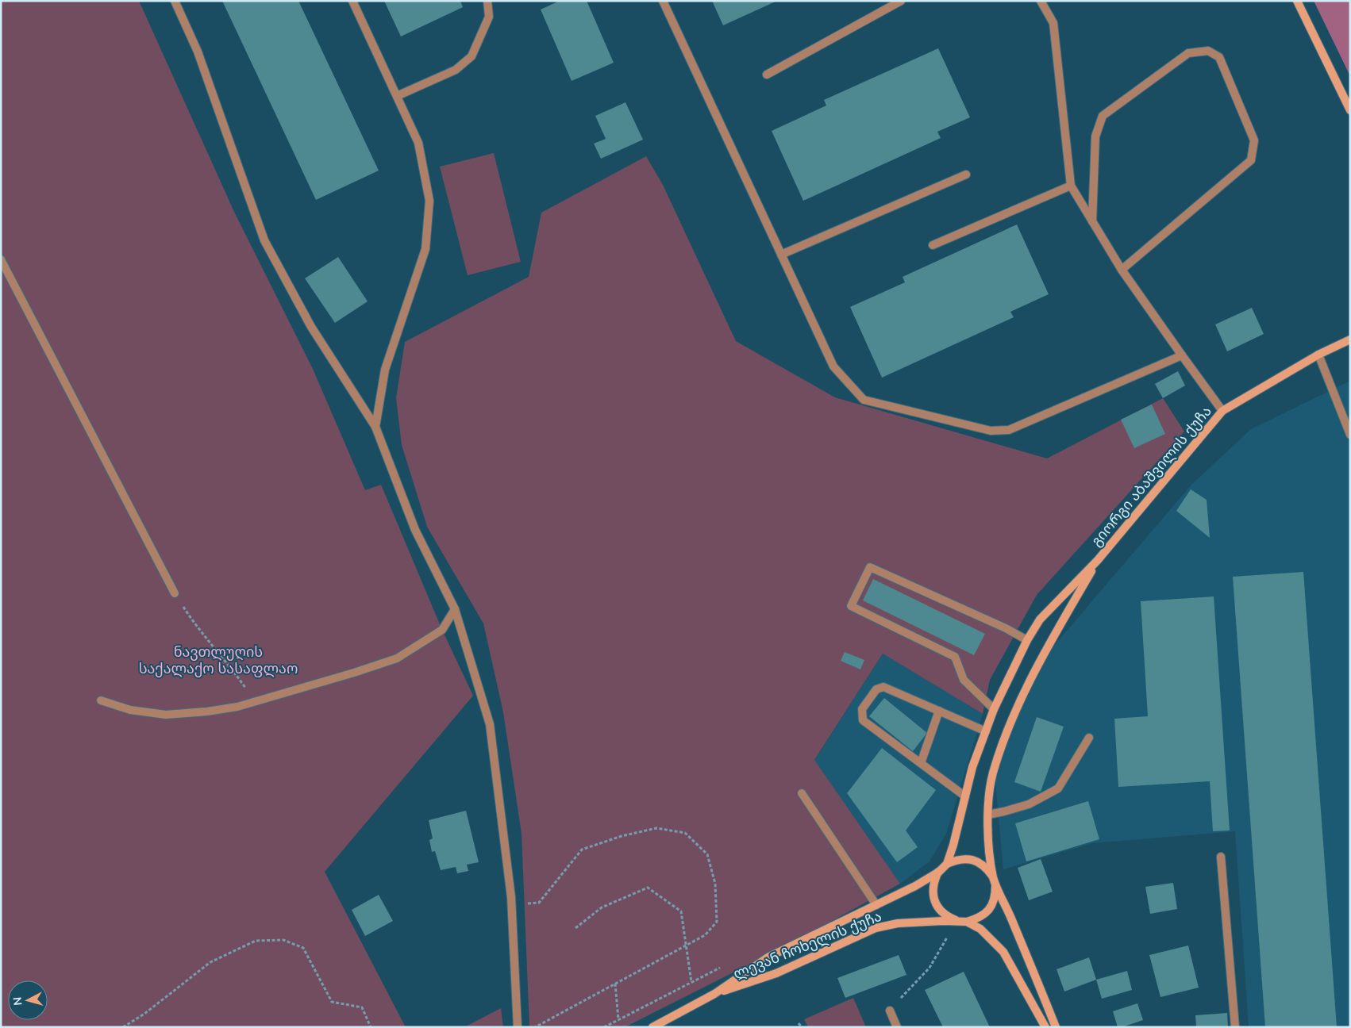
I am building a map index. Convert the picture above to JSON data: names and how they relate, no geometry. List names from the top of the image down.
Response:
{
  "streets": {
    "street": ["გიორგი აბაშვილის ქუჩა", "ლევან ჩოხელის ქუჩა"]
  },
  "crossings": [
    ["გიორგი აბაშვილის ქუჩა", "ლევან ჩოხელის ქუჩა"]
  ],
  "parks": ["ნავთლუღის საქალაქო სასაფლაო"],
  "north": "left"
}
